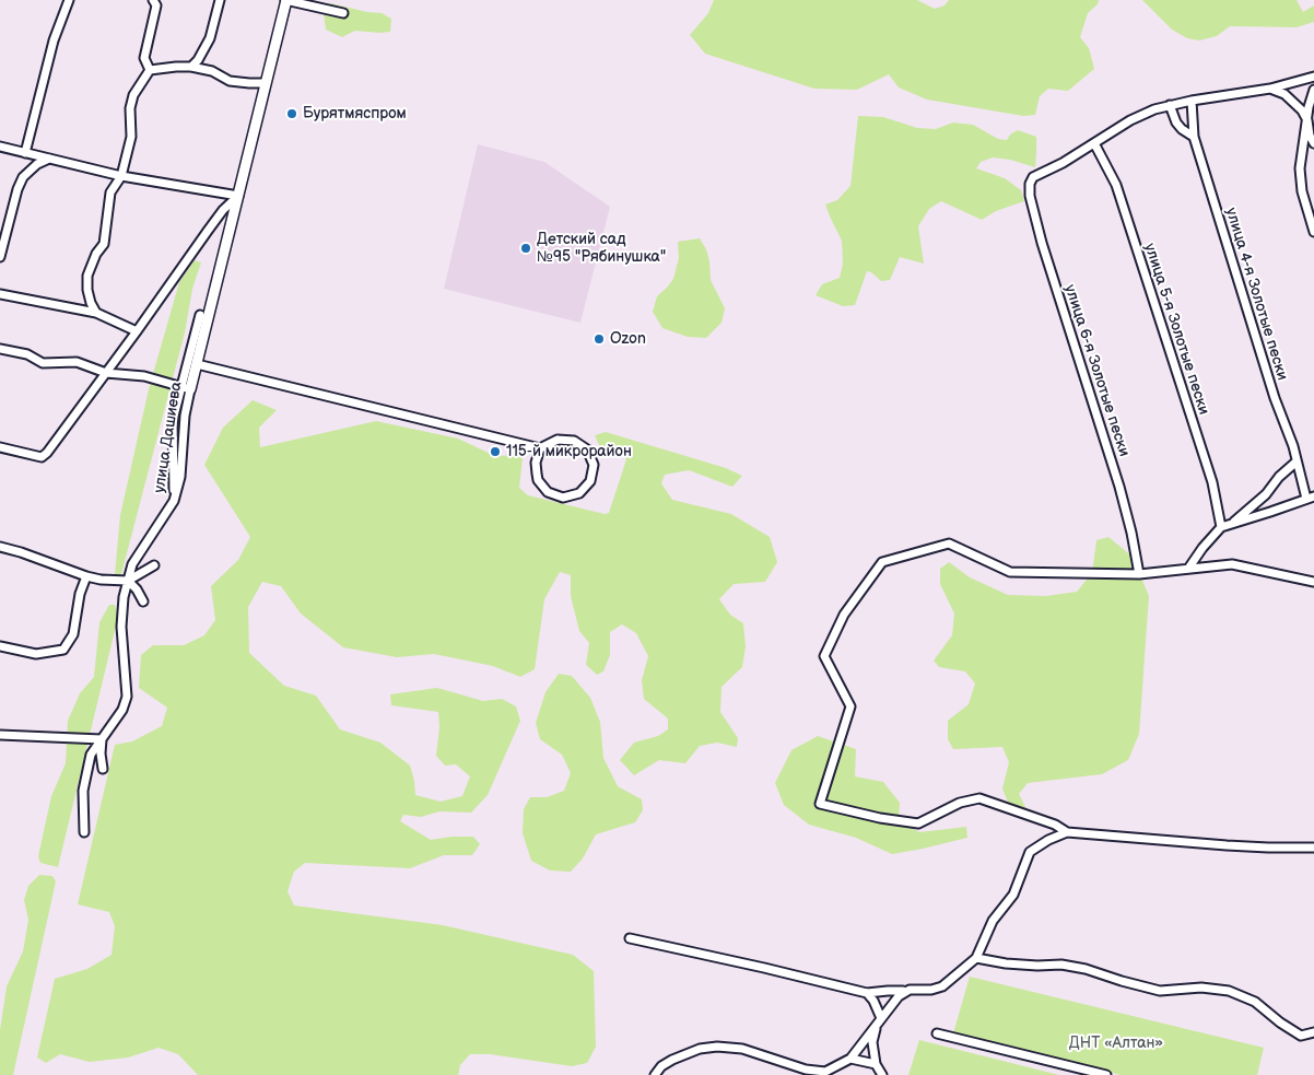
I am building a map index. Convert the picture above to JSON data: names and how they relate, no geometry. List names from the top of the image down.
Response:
{
  "streets": {
    "street": [
      "улица 4-я Золотые пески",
      "улица 5-я Золотые пески",
      "улица 6-я Золотые пески",
      "улица Дашиева"
    ]
  },
  "crossings": [
    ["улица 5-я Золотые пески", "улица 6-я Золотые пески"]
  ],
  "parks": ["ДНТ «Алтан»"],
  "places": [
    "Бурятмяспром",
    "Детский сад №95 \"Рябинушка\"",
    "Ozon",
    "115-й микрорайон"
  ]
}
